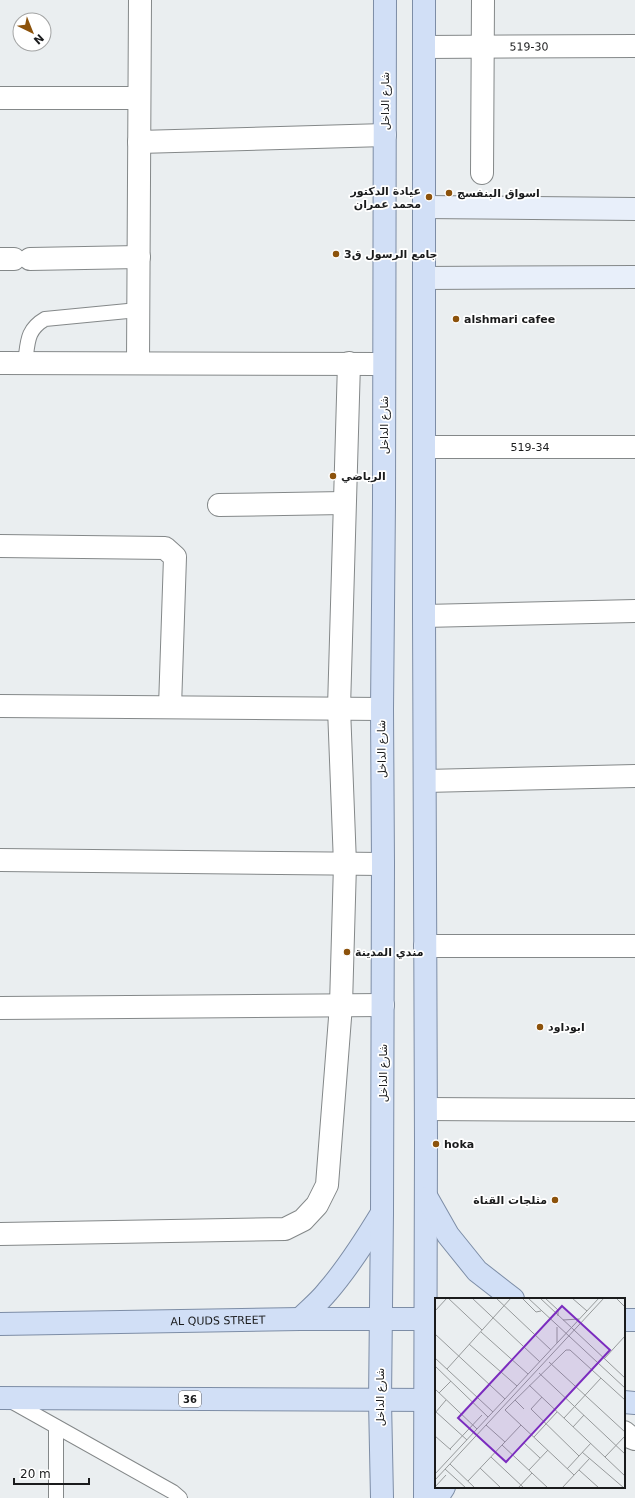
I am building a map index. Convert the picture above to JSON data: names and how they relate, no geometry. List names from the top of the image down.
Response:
{
  "streets": {
    "main road": ["شارع الداخل", "AL QUDS STREET", "36"],
    "street": ["519-30", "519-34"]
  },
  "crossings": [
    ["شارع الداخل", "AL QUDS STREET"],
    ["شارع الداخل", "36"]
  ],
  "places": [
    "اسواق البنفسج",
    "عيادة الدكتور محمد عمران",
    "جامع الرسول ق3",
    "alshmari cafee",
    "الرياضي",
    "مندي المدينة",
    "ابوداود",
    "hoka",
    "مثلجات القناة"
  ],
  "scale_bar": "20 m",
  "north": "bottom right"
}
